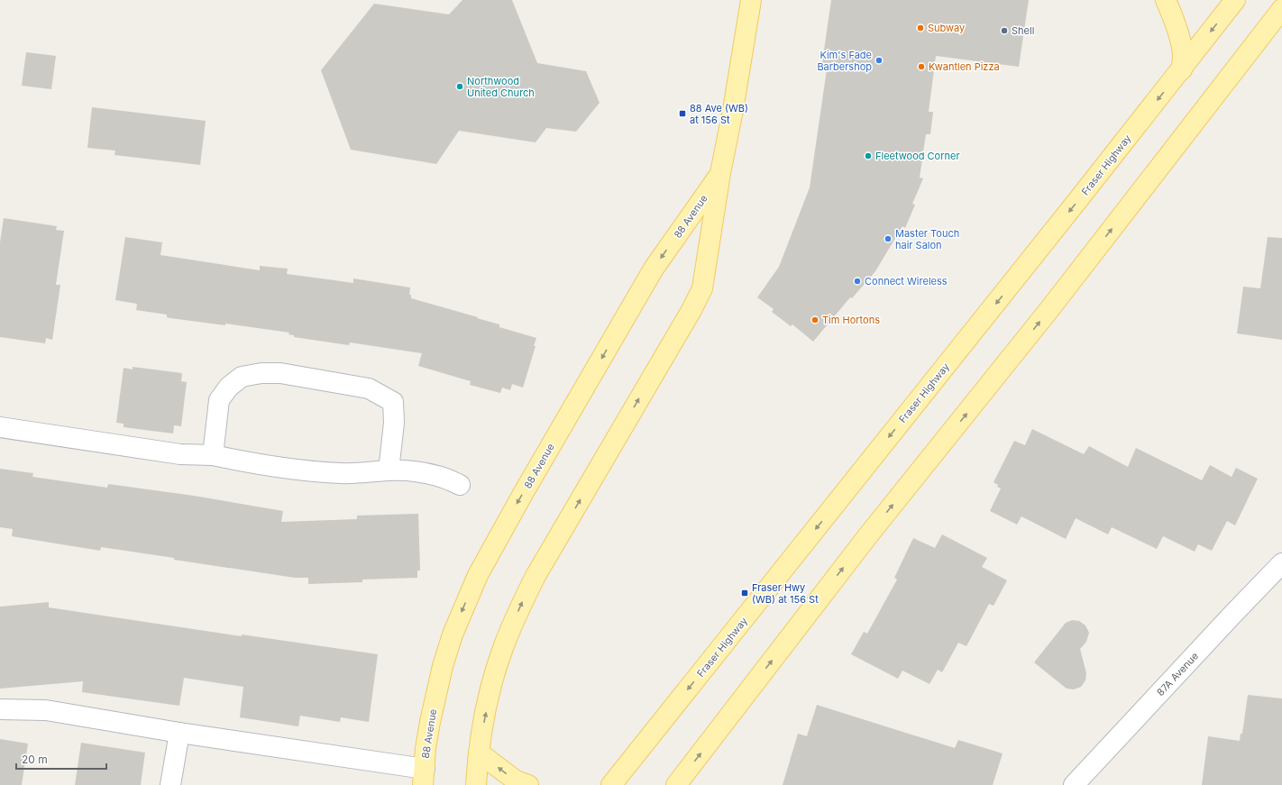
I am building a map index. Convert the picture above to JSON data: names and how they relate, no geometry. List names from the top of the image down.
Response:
{
  "streets": {
    "main road": ["Fraser Highway", "88 Avenue"],
    "street": ["87A Avenue"]
  },
  "places": {
    "other": [
      "Subway",
      "Shell",
      "Kim's Fade Barbershop",
      "Kwantlen Pizza",
      "Northwood United Church",
      "Fleetwood Corner",
      "Master Touch hair Salon",
      "Connect Wireless",
      "Tim Hortons"
    ],
    "transit": ["88 Ave (WB) at 156 St", "Fraser Hwy (WB) at 156 St"]
  },
  "scale_bar": "20 m"
}
